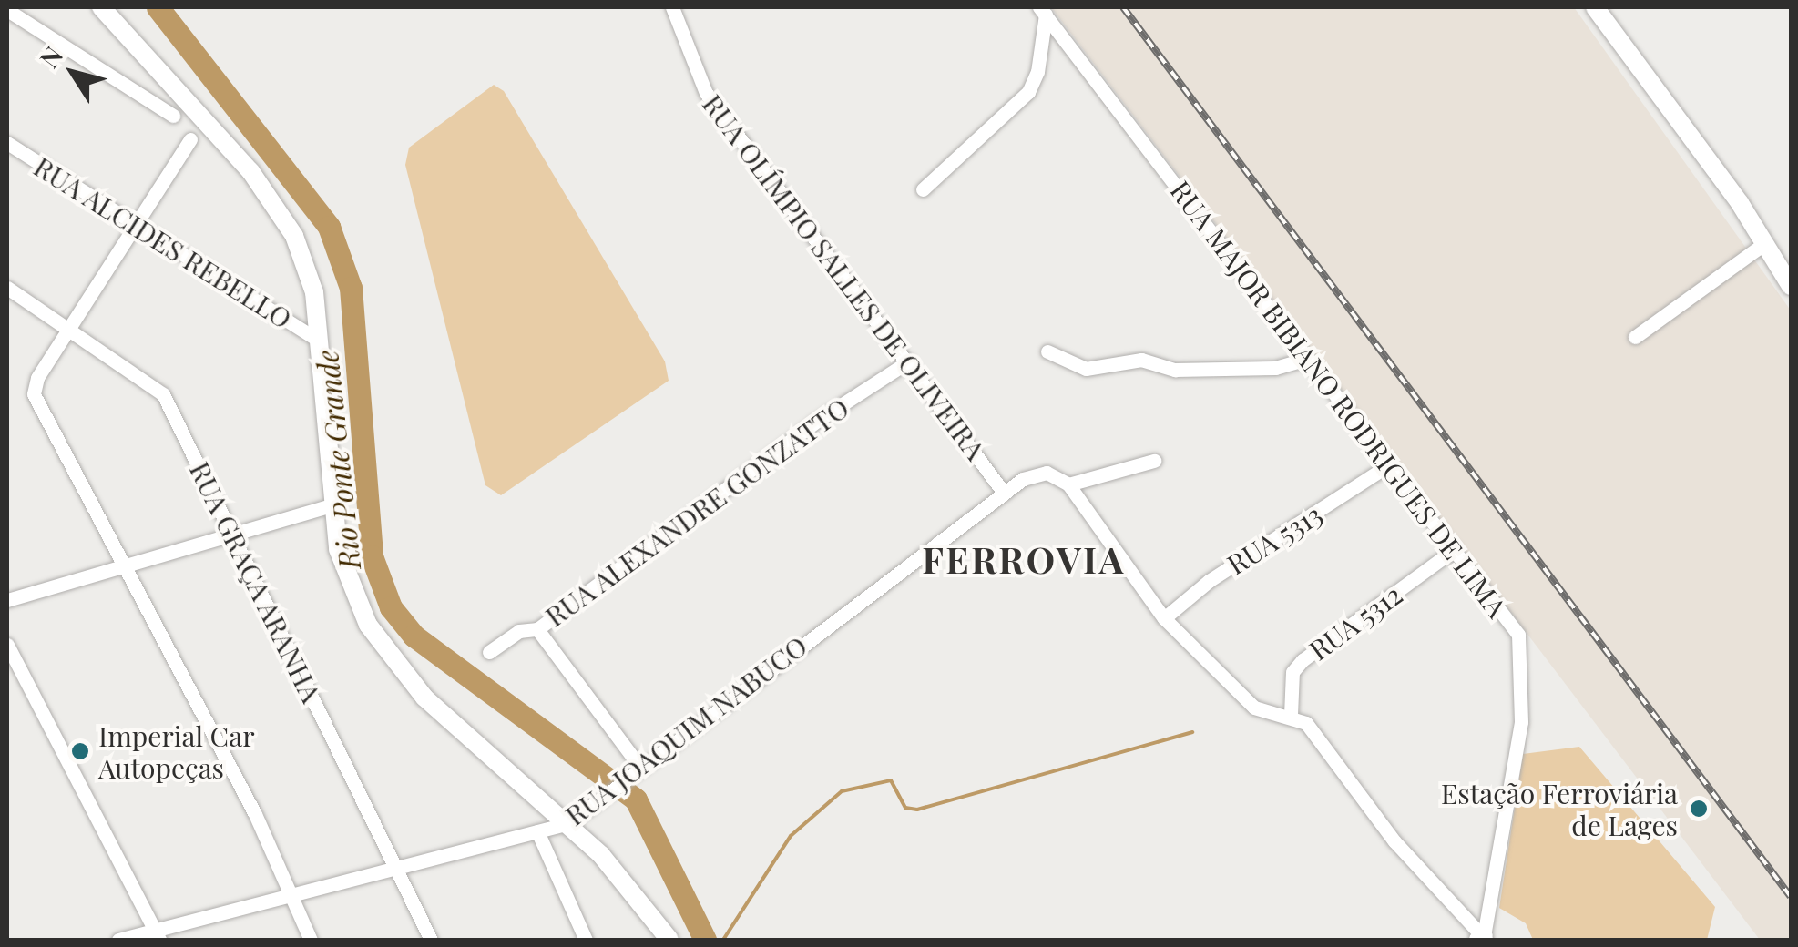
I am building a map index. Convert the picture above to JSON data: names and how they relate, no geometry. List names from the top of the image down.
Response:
{
  "streets": {
    "street": [
      "RUA ALCIDES REBELLO",
      "RUA OLÍMPIO SALLES DE OLIVEIRA",
      "RUA MAJOR BIBIANO RODRIGUES DE LIMA",
      "RUA ALEXANDRE GONZATTO",
      "RUA 5313",
      "RUA GRAÇA ARANHA",
      "RUA 5312",
      "RUA JOAQUIM NABUCO"
    ]
  },
  "crossings": [
    ["RUA OLÍMPIO SALLES DE OLIVEIRA", "RUA ALEXANDRE GONZATTO"],
    ["RUA OLÍMPIO SALLES DE OLIVEIRA", "RUA JOAQUIM NABUCO"],
    ["RUA MAJOR BIBIANO RODRIGUES DE LIMA", "RUA 5313"],
    ["RUA MAJOR BIBIANO RODRIGUES DE LIMA", "RUA 5312"],
    ["RUA ALEXANDRE GONZATTO", "RUA JOAQUIM NABUCO"],
    ["RUA GRAÇA ARANHA", "RUA JOAQUIM NABUCO"]
  ],
  "districts": ["FERROVIA"],
  "water": ["Rio Ponte Grande"],
  "places": ["Imperial Car Autopeças", "Estação Ferroviária de Lages"],
  "north": "top left"
}
